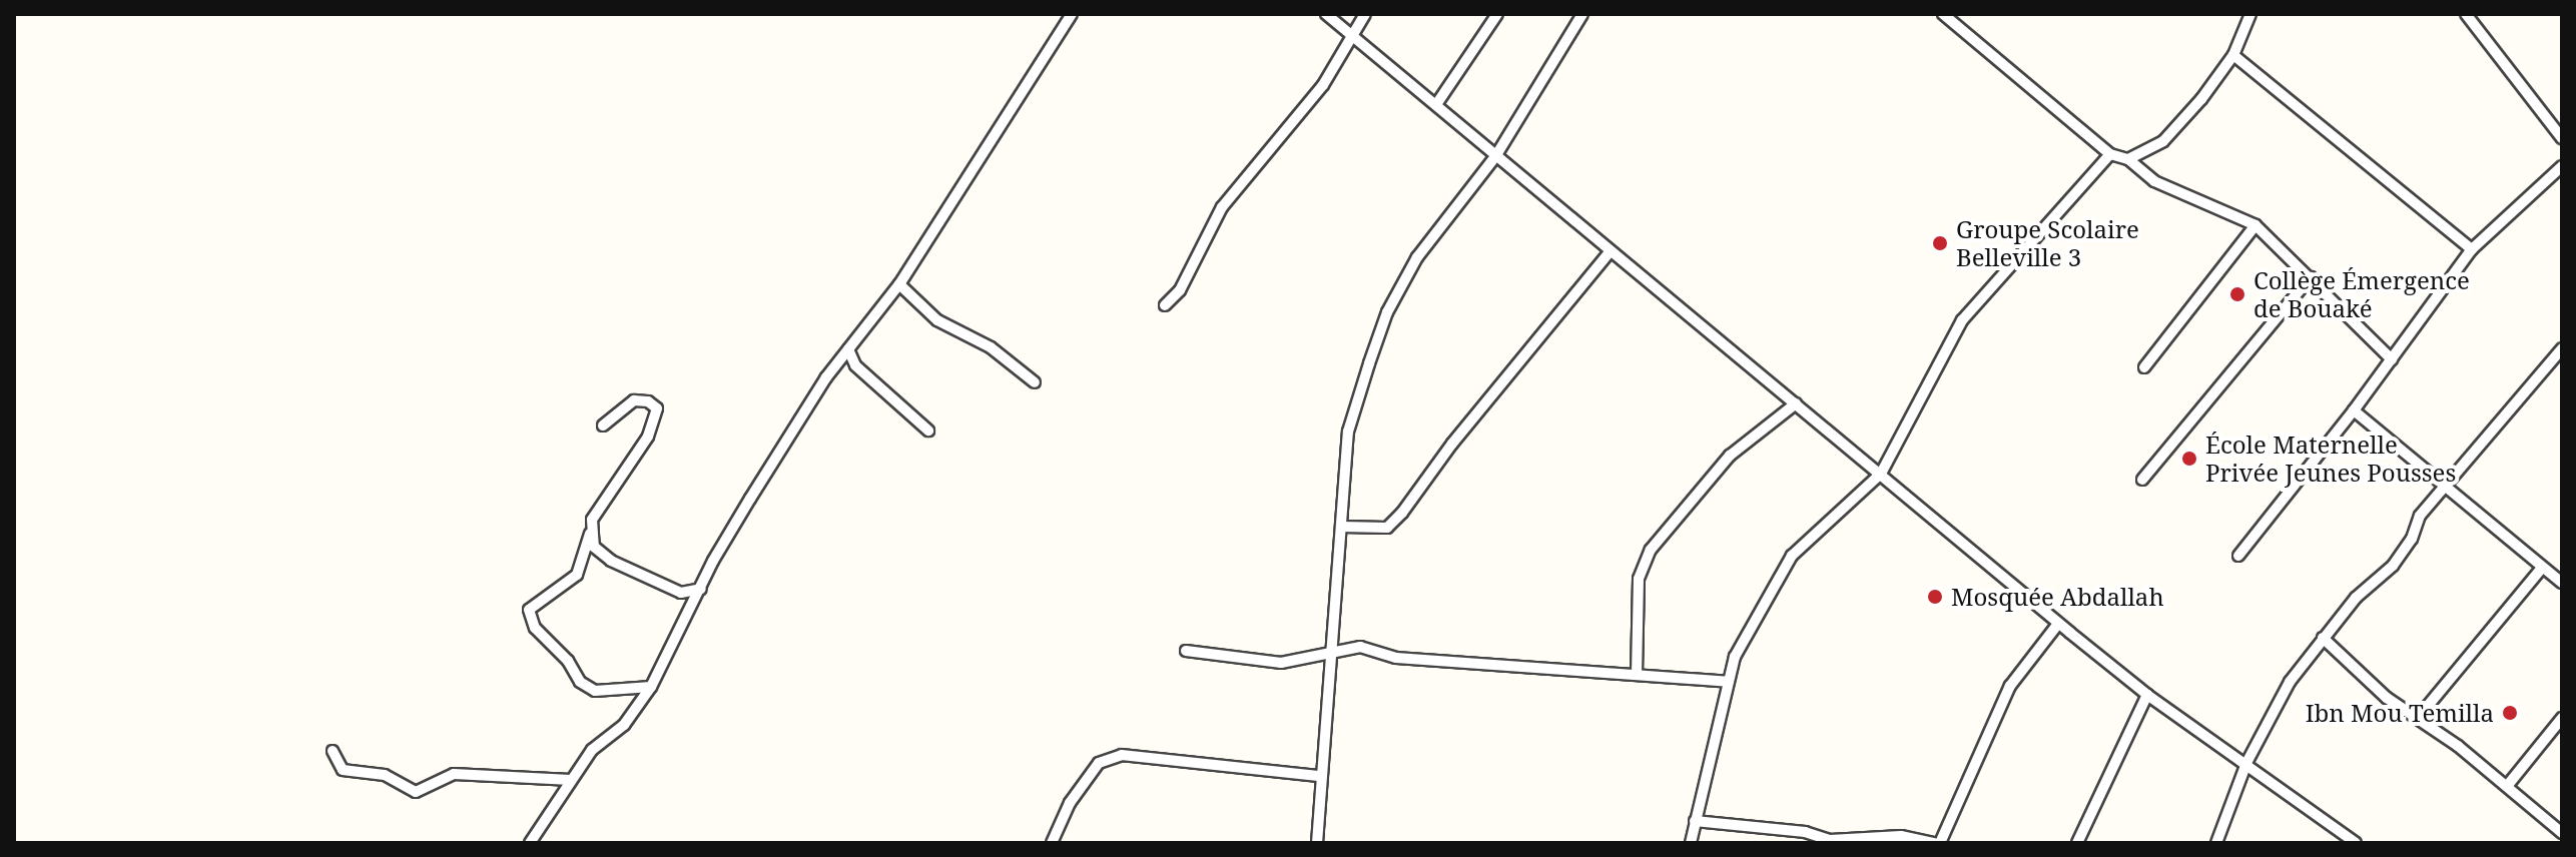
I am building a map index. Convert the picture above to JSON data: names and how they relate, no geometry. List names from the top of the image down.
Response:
{
  "places": [
    "Groupe Scolaire Belleville 3",
    "Collège Émergence de Bouaké",
    "École Maternelle Privée Jeunes Pousses",
    "Mosquée Abdallah",
    "Ibn Mou Temilla"
  ]
}
